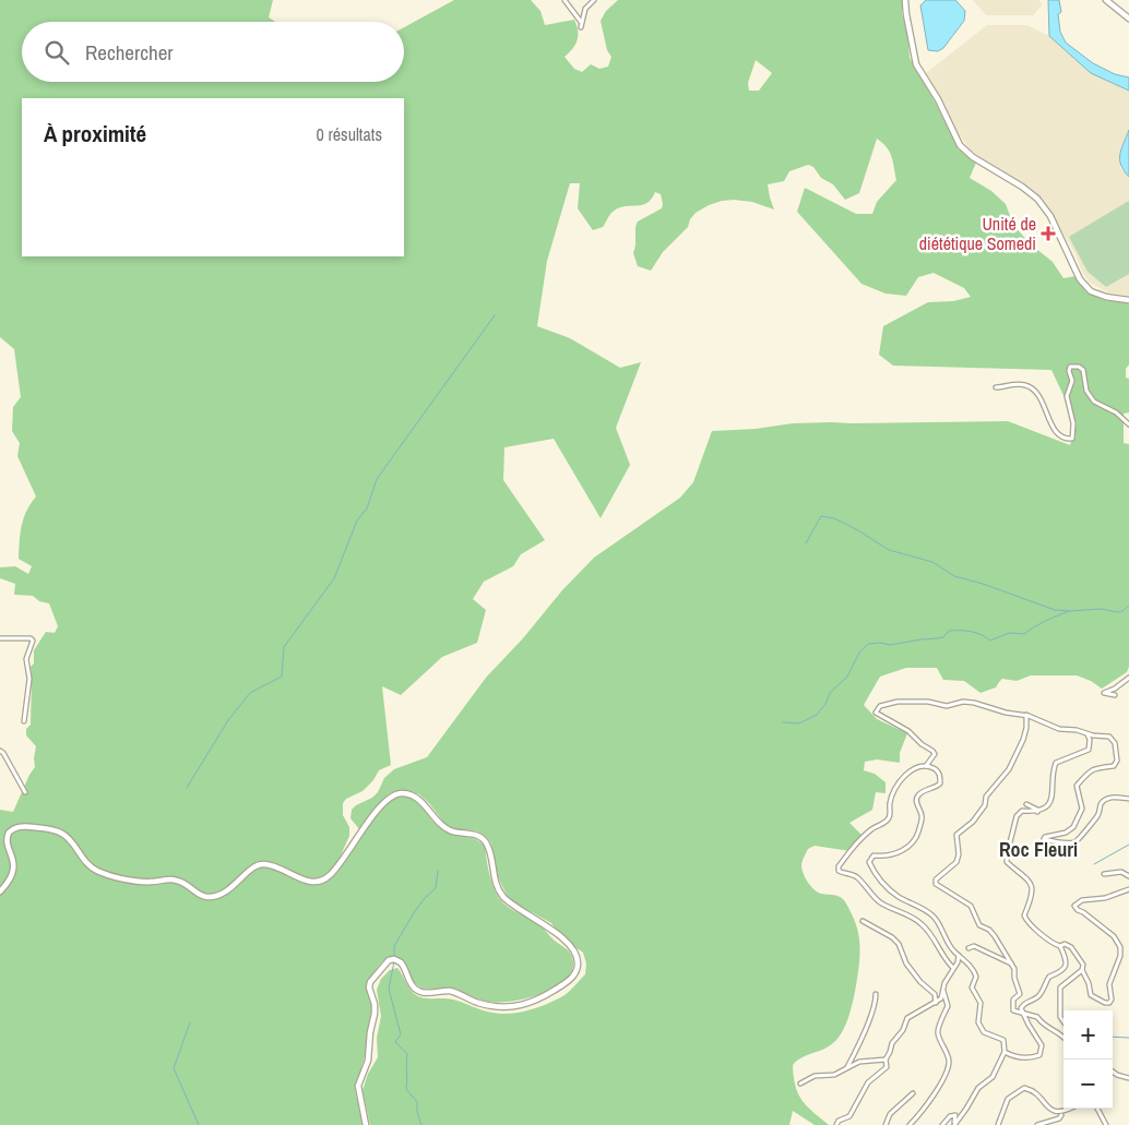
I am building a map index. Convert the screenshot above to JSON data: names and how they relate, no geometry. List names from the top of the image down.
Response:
{
  "districts": ["Roc Fleuri"],
  "places": {
    "health": ["Unité de diététique Somedi"]
  },
  "page": {
    "search": "Rechercher",
    "heading": ["À proximité", "0 résultats"],
    "map_buttons": ["+", "−"]
  }
}
